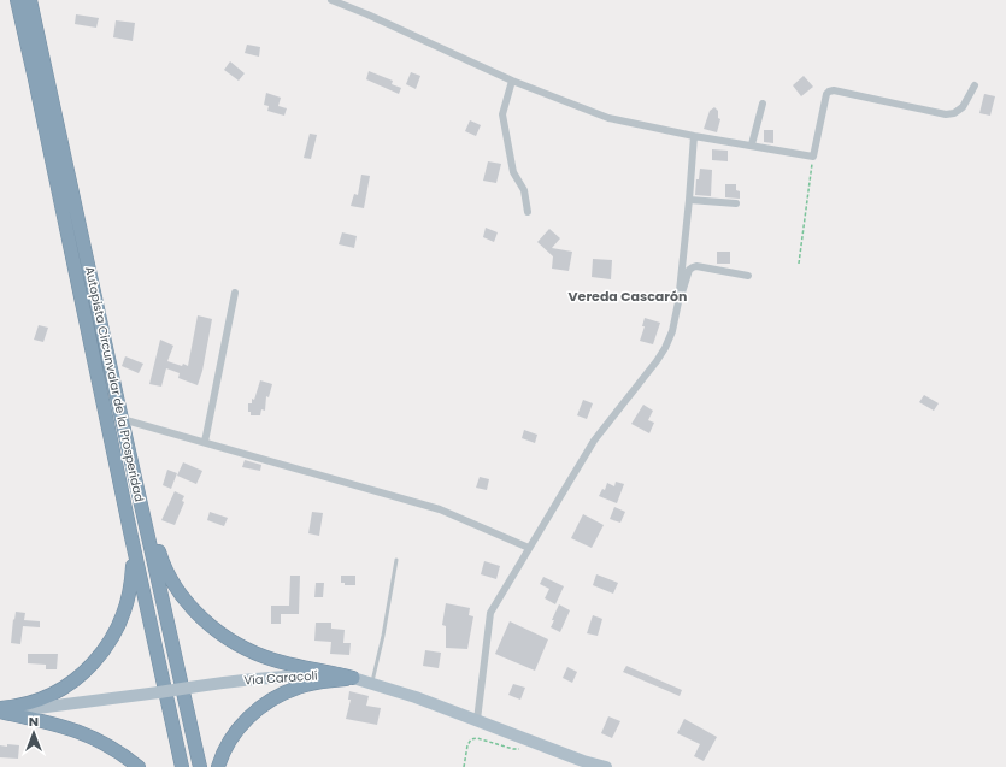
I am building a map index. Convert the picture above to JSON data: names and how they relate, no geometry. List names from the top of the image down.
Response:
{
  "streets": {
    "highway": ["Autopista Circunvalar de la Prosperidad"],
    "main road": ["Vía Caracolí"]
  },
  "districts": ["Vereda Cascarón"],
  "north": "top"
}
